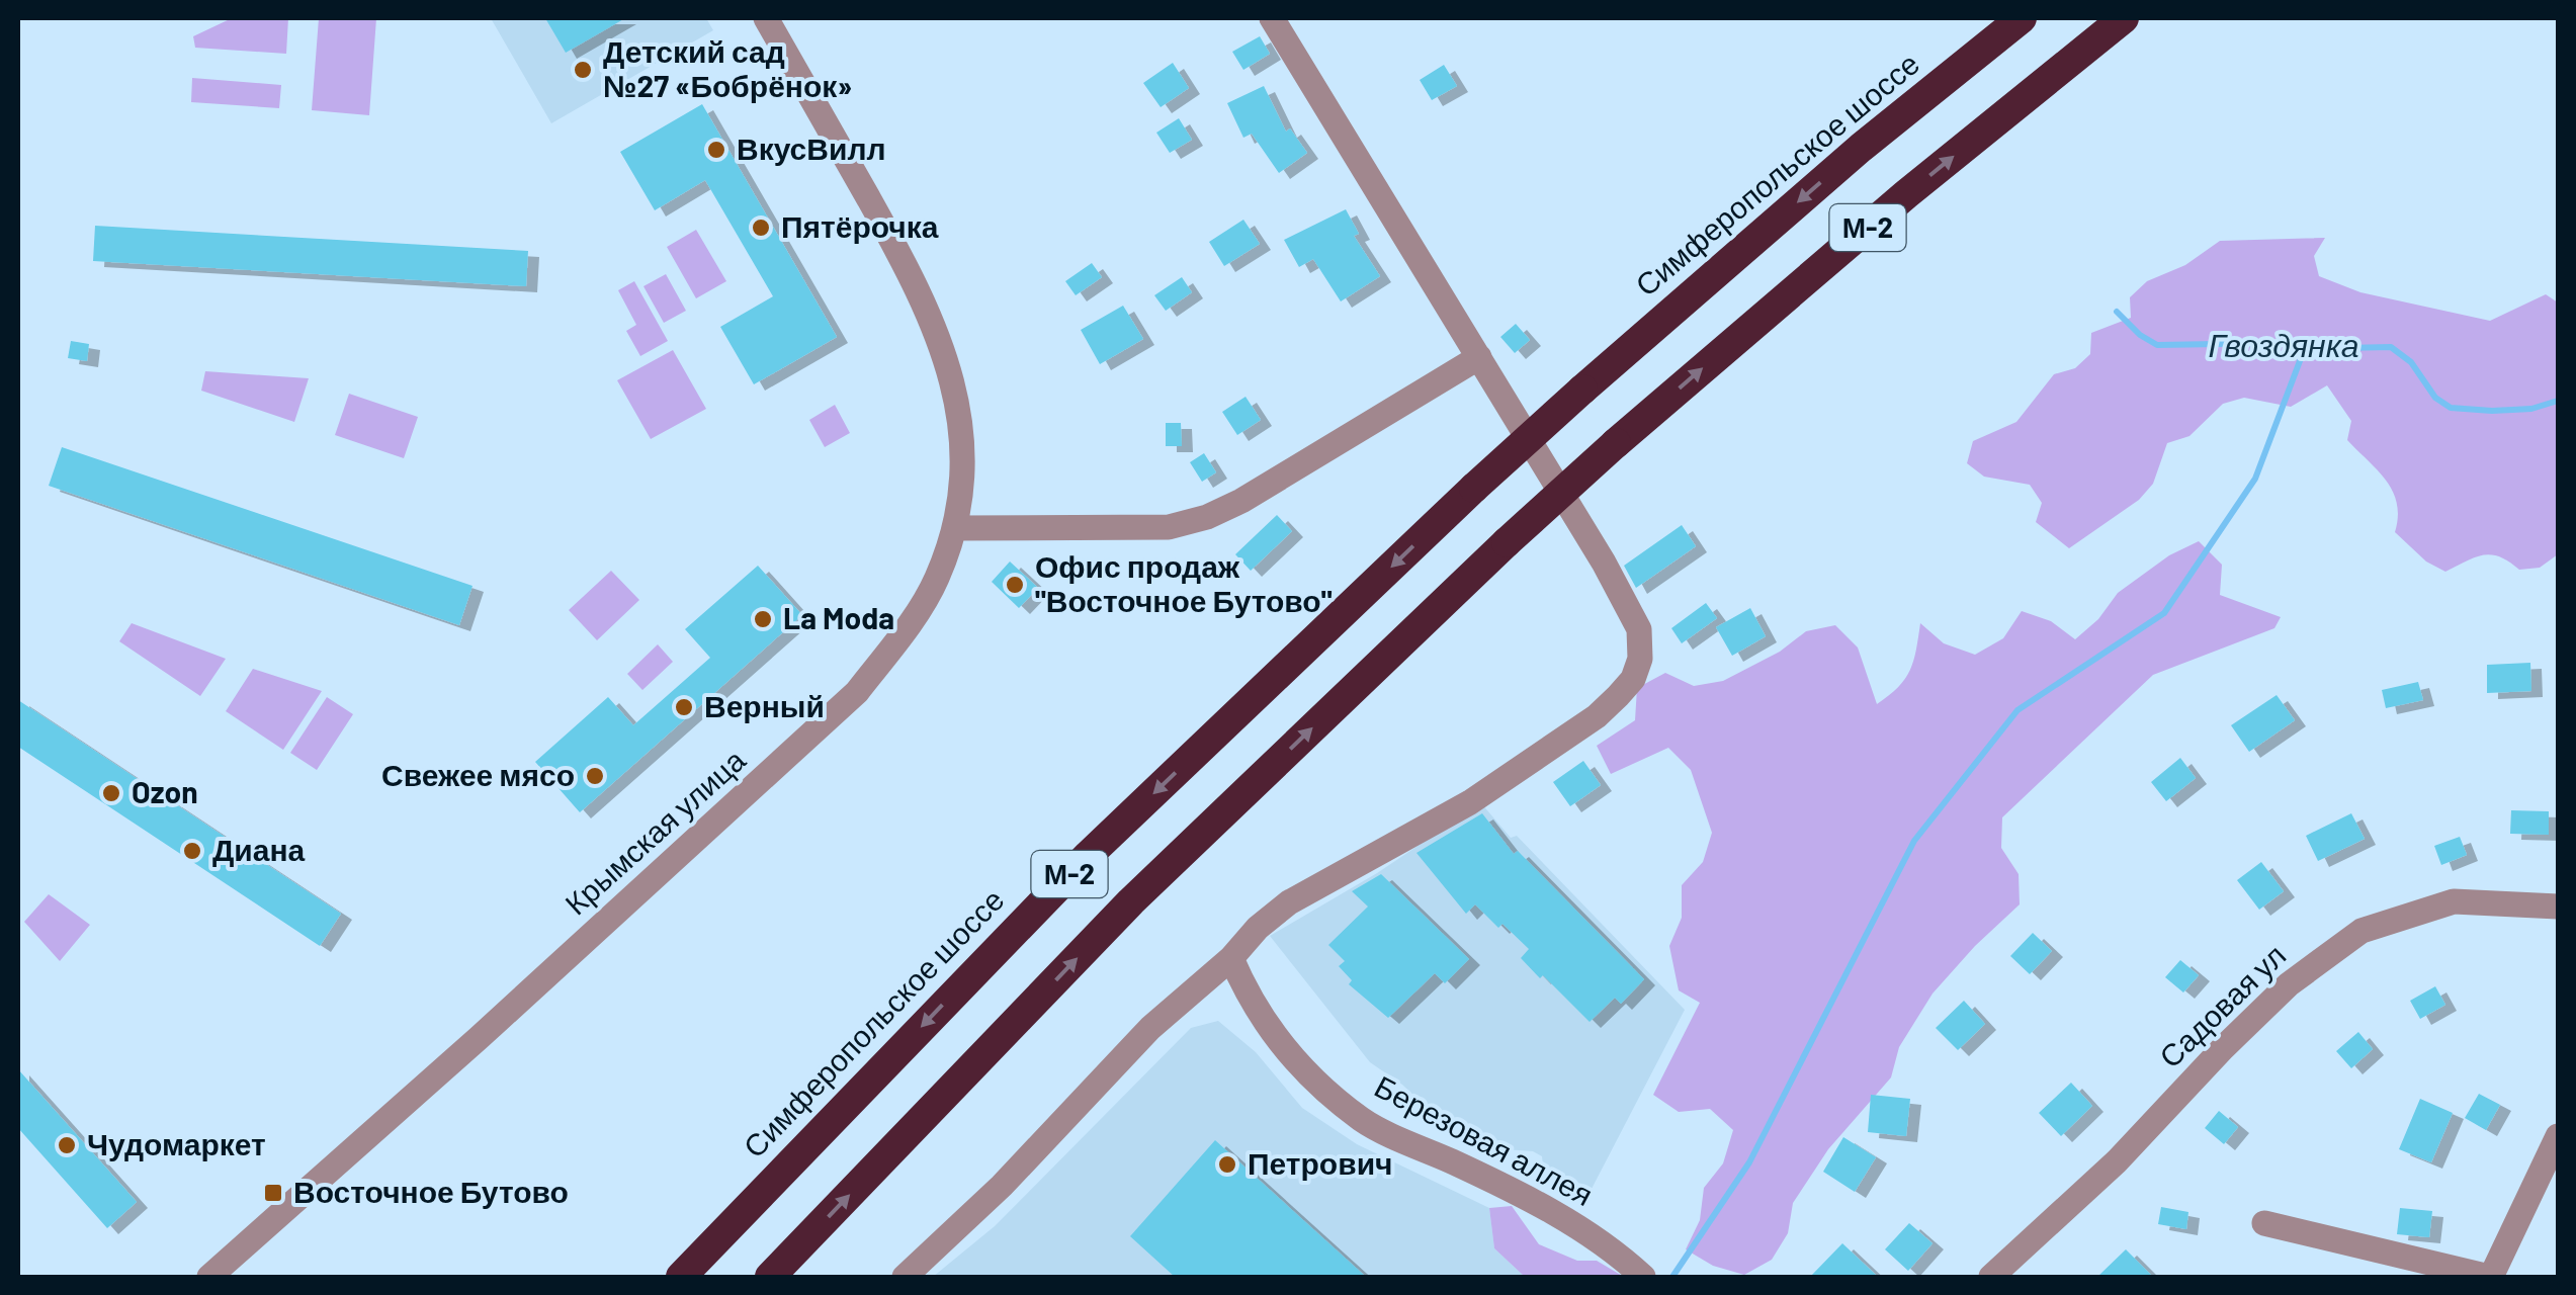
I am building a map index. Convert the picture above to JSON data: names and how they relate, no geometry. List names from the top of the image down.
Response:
{
  "streets": {
    "highway": ["Симферопольское шоссе", "М-2"],
    "street": ["Крымская улица", "Садовая ул", "Березовая аллея"]
  },
  "water": ["Гвоздянка"],
  "places": {
    "other": [
      "Детский сад №27 «Бобрёнок»",
      "ВкусВилл",
      "Пятёрочка",
      "Офис продаж \"Восточное Бутово\"",
      "La Moda",
      "Верный",
      "Свежее мясо",
      "Ozon",
      "Диана",
      "Чудомаркет",
      "Петрович"
    ],
    "transit": ["Восточное Бутово"]
  }
}
